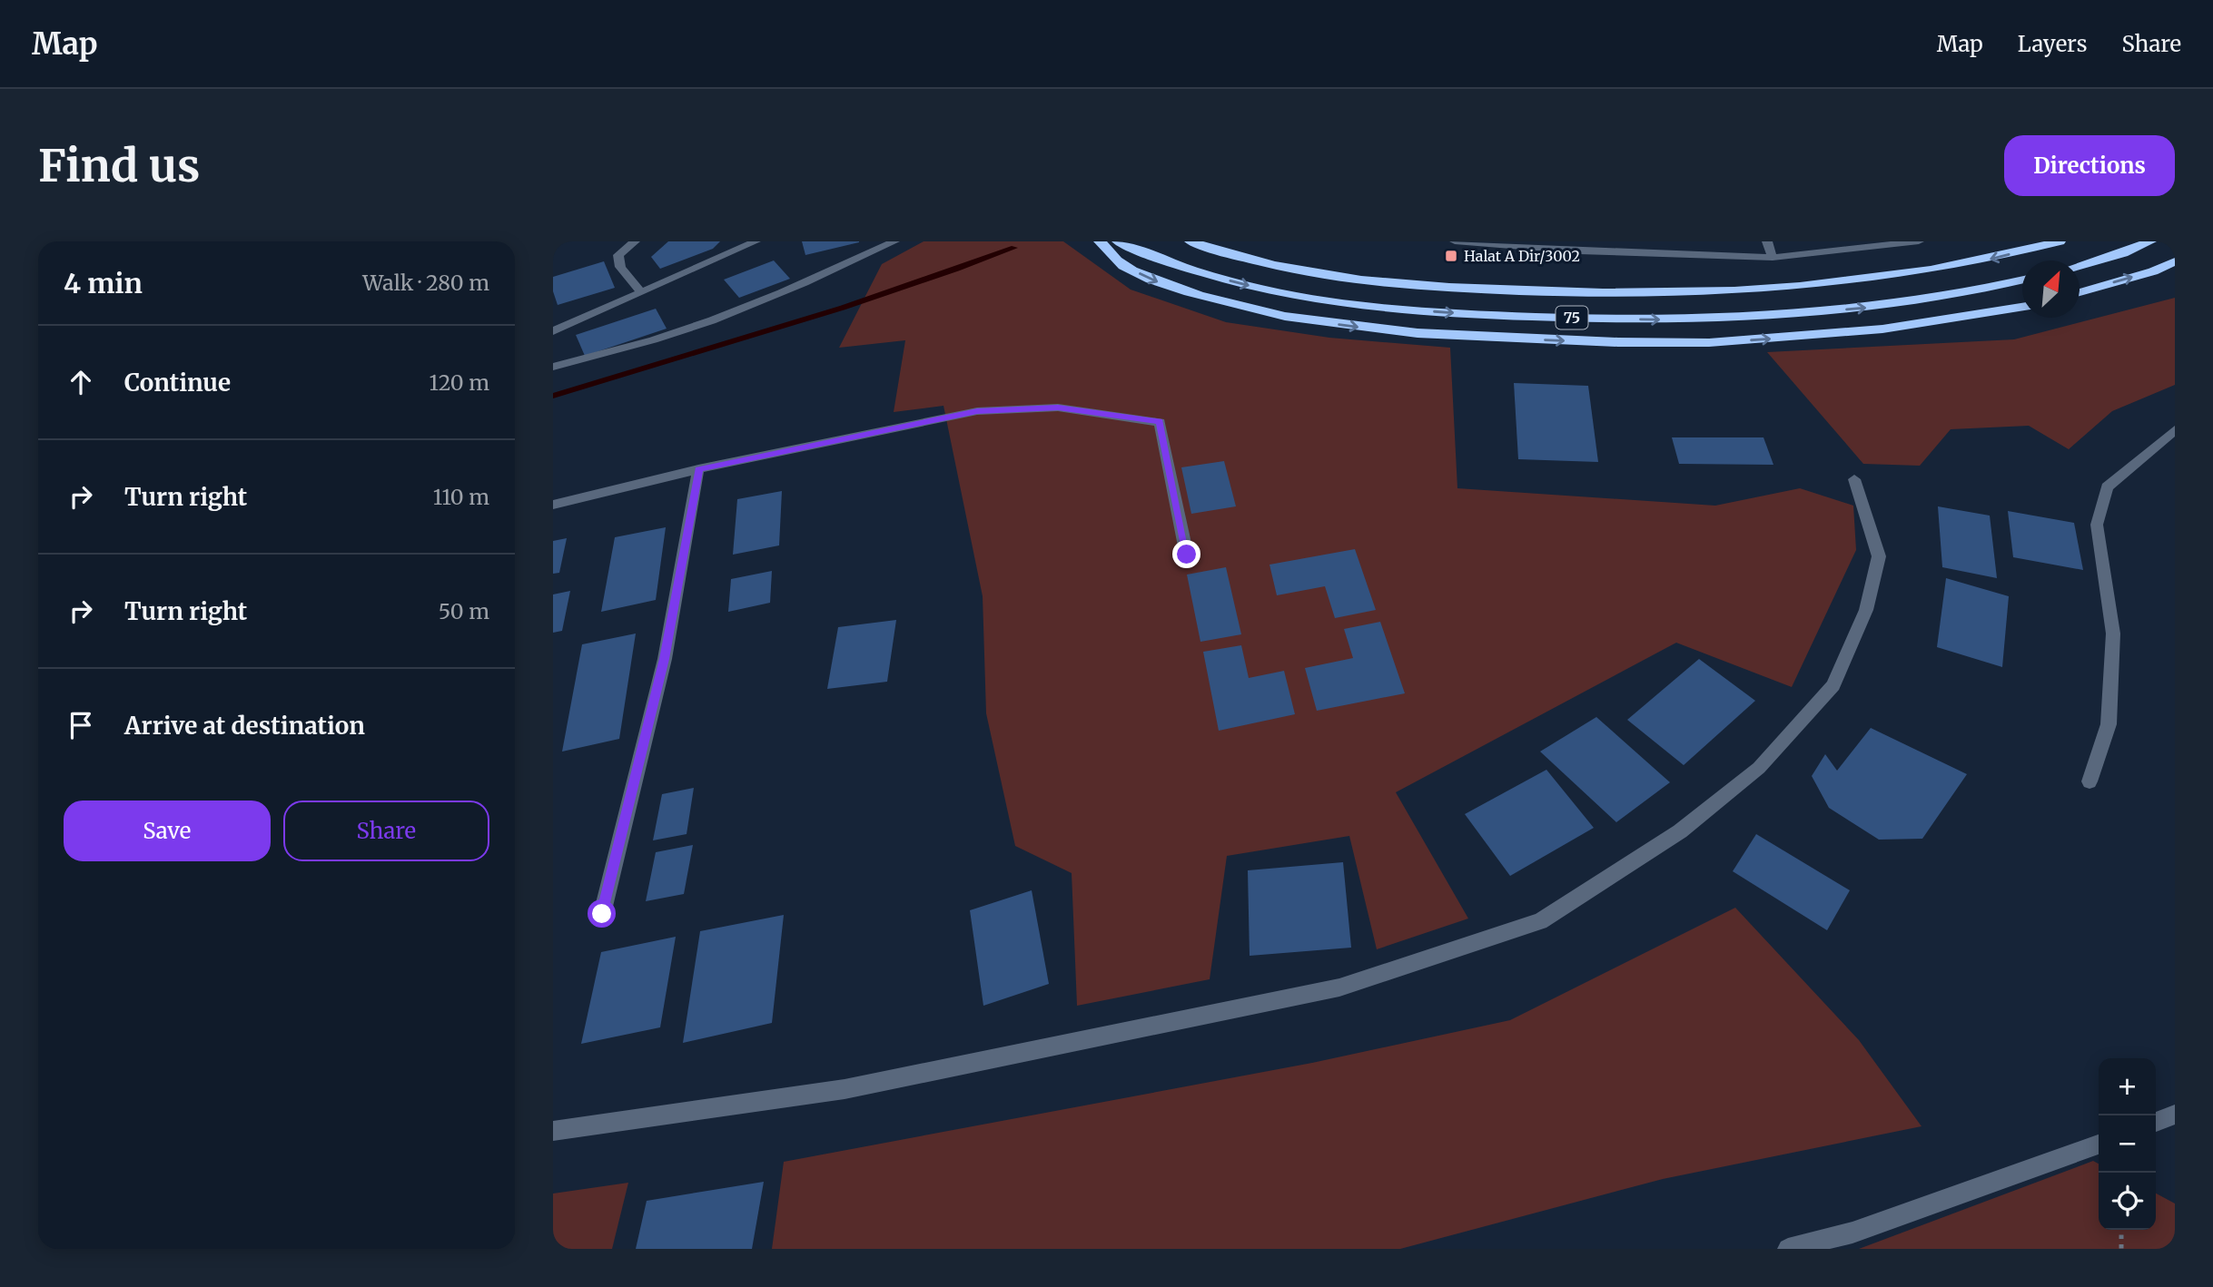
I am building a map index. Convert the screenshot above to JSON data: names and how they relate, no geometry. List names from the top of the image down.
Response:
{
  "streets": {
    "highway": ["75"]
  },
  "places": {
    "transit": ["Halat A Dir/3002"]
  },
  "north": "top right",
  "page": {
    "header": "Map",
    "nav": ["Map", "Layers", "Share"],
    "buttons": [
      "Directions",
      ["Save", "Share"]
    ],
    "title": "Find us",
    "heading": ["4 min", "Walk · 280 m"],
    "list": [
      ["Continue", "120 m"],
      ["Turn right", "110 m"],
      ["Turn right", "50 m"],
      "Arrive at destination"
    ],
    "map_buttons": ["+", "−"]
  }
}
